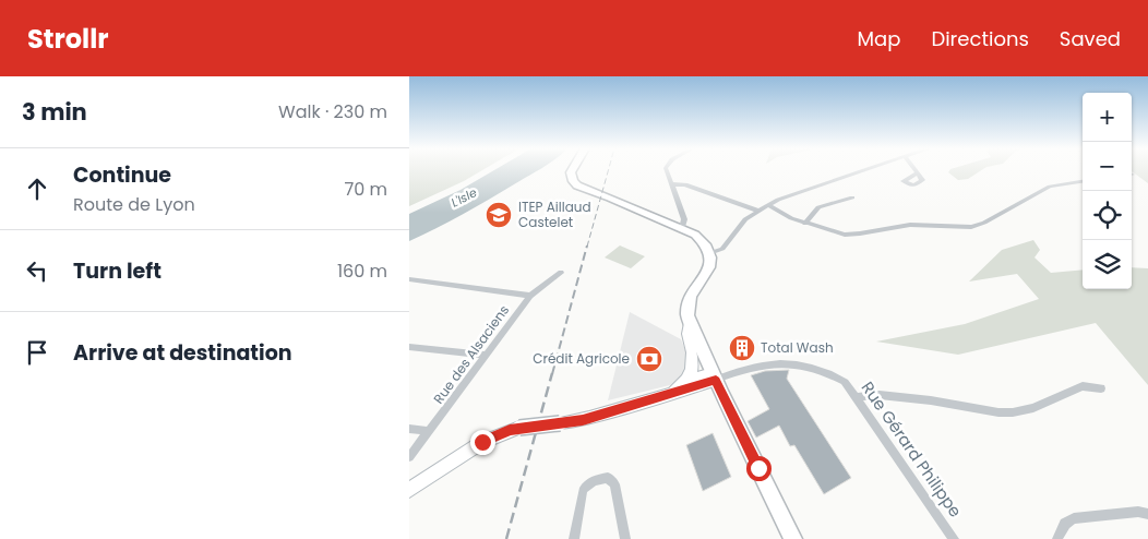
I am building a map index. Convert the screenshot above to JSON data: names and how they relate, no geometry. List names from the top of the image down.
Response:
{
  "streets": {
    "street": ["Rue des Alsaciens", "Rue Gérard Philippe"]
  },
  "water": ["L'Isle"],
  "places": {
    "school or university": ["ITEP Aillaud Castelet"],
    "building": ["Total Wash"],
    "bank": ["Crédit Agricole"]
  },
  "page": {
    "header": "Strollr",
    "nav": ["Map", "Directions", "Saved"],
    "heading": ["3 min", "Walk · 230 m"],
    "map_buttons": ["+", "−"],
    "list": [
      ["Continue", "Route de Lyon", "70 m"],
      ["Turn left", "160 m"],
      "Arrive at destination"
    ]
  }
}
